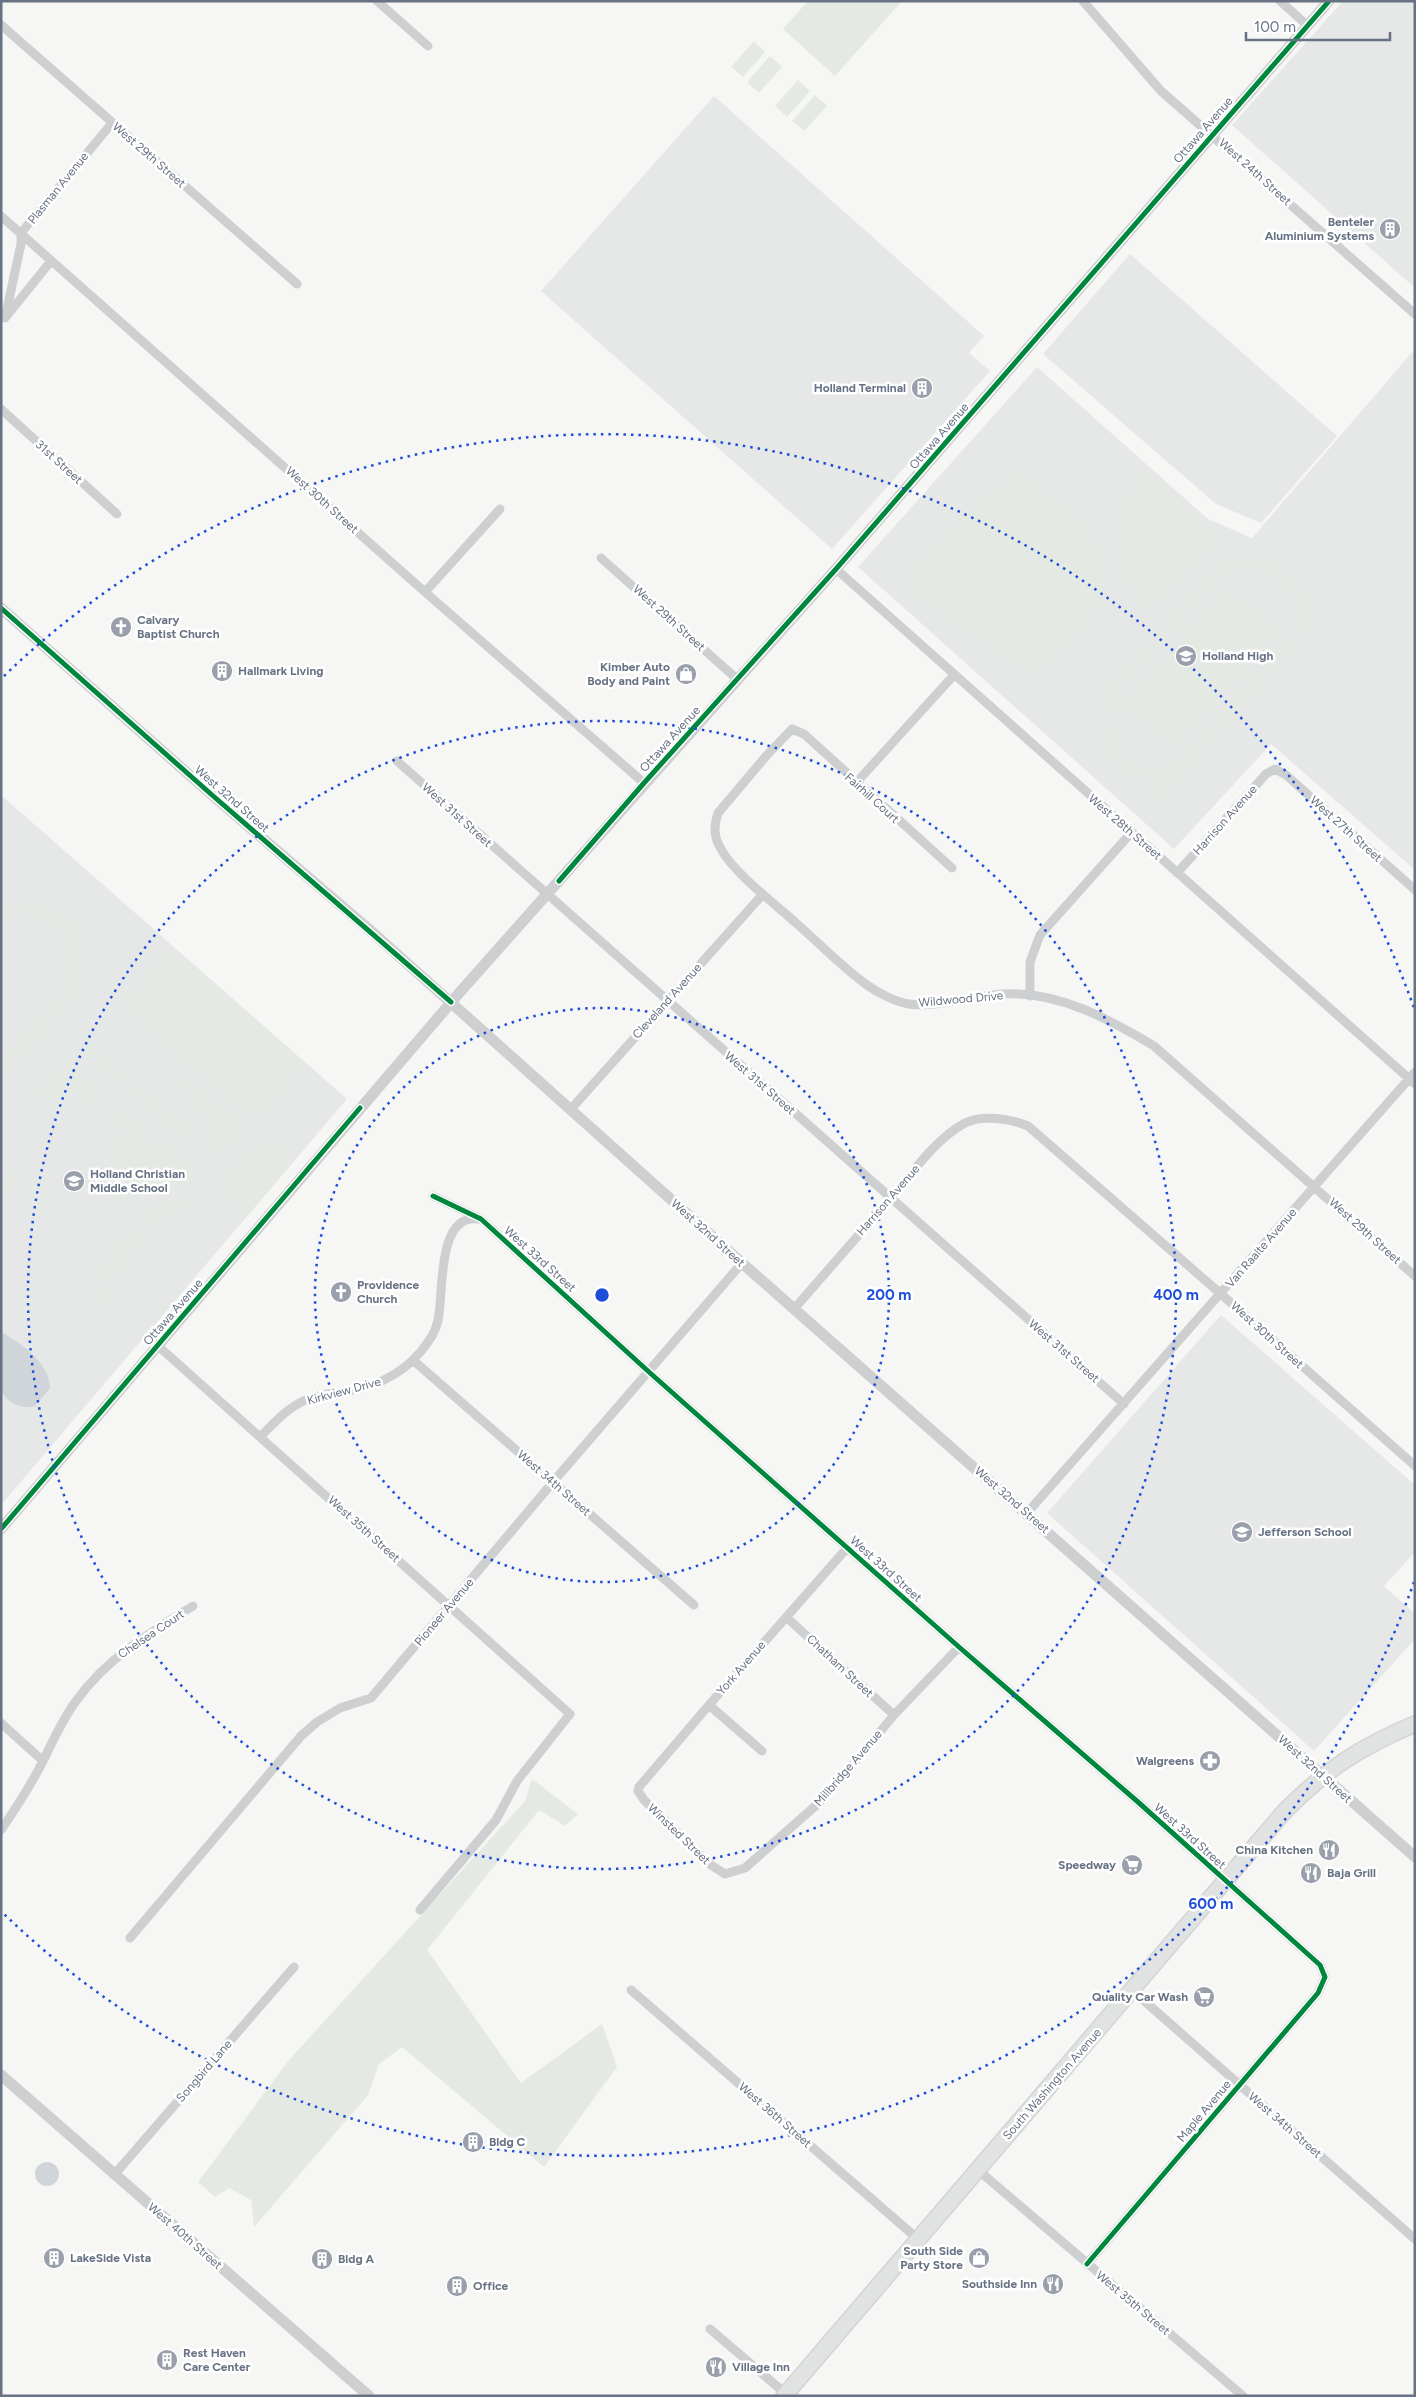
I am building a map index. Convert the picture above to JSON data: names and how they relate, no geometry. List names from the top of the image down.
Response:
{
  "streets": {
    "main road": ["South Washington Avenue"],
    "street": [
      "Ottawa Avenue",
      "West 29th Street",
      "West 24th Street",
      "Plasman Avenue",
      "31st Street",
      "West 30th Street",
      "Fairhill Court",
      "West 32nd Street",
      "West 31st Street",
      "Harrison Avenue",
      "West 28th Street",
      "West 27th Street",
      "Wildwood Drive",
      "Cleveland Avenue",
      "Van Raalte Avenue",
      "West 33rd Street",
      "Kirkview Drive",
      "West 34th Street",
      "West 35th Street",
      "Pioneer Avenue",
      "Chelsea Court",
      "Chatham Street",
      "York Avenue",
      "Millbridge Avenue",
      "Winsted Street",
      "Songbird Lane",
      "Maple Avenue",
      "West 36th Street",
      "West 40th Street"
    ]
  },
  "crossings": [
    ["Ottawa Avenue", "West 29th Street"],
    ["Ottawa Avenue", "West 24th Street"],
    ["Ottawa Avenue", "West 30th Street"],
    ["Ottawa Avenue", "West 32nd Street"],
    ["Ottawa Avenue", "West 31st Street"],
    ["Ottawa Avenue", "West 28th Street"],
    ["Ottawa Avenue", "West 35th Street"],
    ["West 29th Street", "Plasman Avenue"],
    ["West 29th Street", "Wildwood Drive"],
    ["West 29th Street", "Van Raalte Avenue"],
    ["Plasman Avenue", "West 30th Street"],
    ["West 30th Street", "Harrison Avenue"],
    ["West 30th Street", "Van Raalte Avenue"],
    ["Fairhill Court", "Wildwood Drive"],
    ["West 32nd Street", "Harrison Avenue"],
    ["West 32nd Street", "Cleveland Avenue"],
    ["West 32nd Street", "Van Raalte Avenue"],
    ["West 32nd Street", "Pioneer Avenue"],
    ["West 32nd Street", "South Washington Avenue"],
    ["West 31st Street", "Harrison Avenue"],
    ["West 31st Street", "Cleveland Avenue"],
    ["West 31st Street", "Van Raalte Avenue"],
    ["Harrison Avenue", "West 28th Street"],
    ["Harrison Avenue", "West 27th Street"],
    ["West 28th Street", "Van Raalte Avenue"],
    ["Wildwood Drive", "Cleveland Avenue"],
    ["Wildwood Drive", "Van Raalte Avenue"],
    ["West 33rd Street", "Kirkview Drive"],
    ["West 33rd Street", "Pioneer Avenue"],
    ["West 33rd Street", "York Avenue"],
    ["West 33rd Street", "Millbridge Avenue"],
    ["West 33rd Street", "South Washington Avenue"],
    ["West 33rd Street", "Maple Avenue"],
    ["Kirkview Drive", "West 34th Street"],
    ["Kirkview Drive", "West 35th Street"],
    ["West 34th Street", "Pioneer Avenue"],
    ["West 34th Street", "South Washington Avenue"],
    ["West 34th Street", "Maple Avenue"],
    ["West 35th Street", "Pioneer Avenue"],
    ["West 35th Street", "South Washington Avenue"],
    ["West 35th Street", "Maple Avenue"],
    ["Chatham Street", "York Avenue"],
    ["Chatham Street", "Millbridge Avenue"],
    ["York Avenue", "Winsted Street"],
    ["Millbridge Avenue", "Winsted Street"],
    ["Songbird Lane", "West 40th Street"],
    ["South Washington Avenue", "West 36th Street"]
  ],
  "places": {
    "building": [
      "Benteler Aluminium Systems",
      "Holland Terminal",
      "Hallmark Living",
      "Bldg C",
      "LakeSide Vista",
      "Bldg A",
      "Office",
      "Rest Haven Care Center"
    ],
    "church": ["Calvary Baptist Church", "Providence Church"],
    "school or university": ["Holland High", "Holland Christian Middle School", "Jefferson School"],
    "shop": ["Kimber Auto Body and Paint", "South Side Party Store"],
    "pharmacy": ["Walgreens"],
    "restaurant": [
      "China Kitchen",
      "Baja Grill",
      "Southside Inn",
      "Village Inn"
    ],
    "supermarket": ["Speedway", "Quality Car Wash"]
  },
  "scale_bar": "100 m",
  "rings": ["200 m", "400 m", "600 m"]
}
